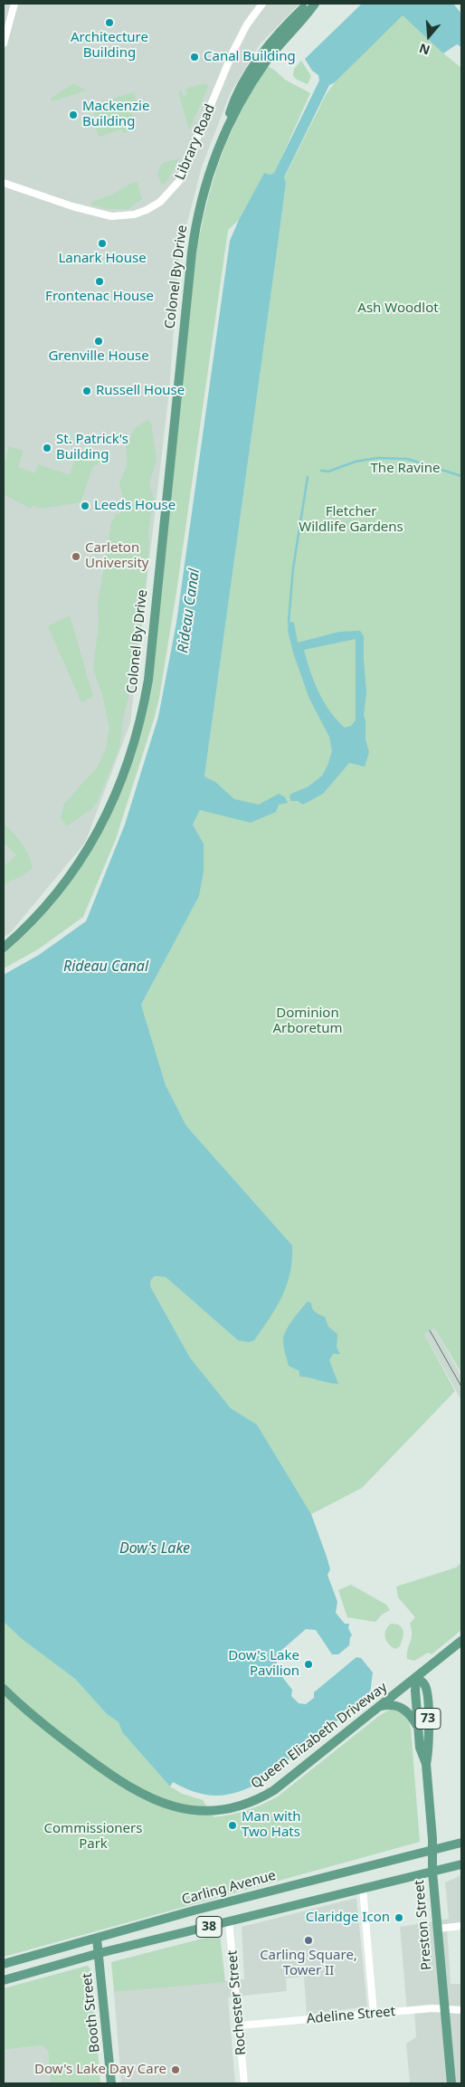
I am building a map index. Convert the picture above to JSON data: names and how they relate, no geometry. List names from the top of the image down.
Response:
{
  "streets": {
    "main road": [
      "Colonel By Drive",
      "73",
      "Queen Elizabeth Driveway",
      "Carling Avenue",
      "Preston Street",
      "38",
      "Booth Street"
    ],
    "street": ["Library Road", "Rochester Street", "Adeline Street"]
  },
  "crossings": [
    ["Queen Elizabeth Driveway", "Preston Street"],
    ["Carling Avenue", "Preston Street"],
    ["Carling Avenue", "Booth Street"],
    ["Preston Street", "38"],
    ["Preston Street", "Adeline Street"],
    ["38", "Rochester Street"],
    ["38", "Booth Street"],
    ["Rochester Street", "Adeline Street"]
  ],
  "water": ["Rideau Canal", "Dow's Lake"],
  "parks": [
    "Ash Woodlot",
    "The Ravine",
    "Fletcher Wildlife Gardens",
    "Dominion Arboretum",
    "Commissioners Park"
  ],
  "places": [
    "Architecture Building",
    "Canal Building",
    "Mackenzie Building",
    "Lanark House",
    "Frontenac House",
    "Grenville House",
    "Russell House",
    "St. Patrick's Building",
    "Leeds House",
    "Carleton University",
    "Dow's Lake Pavilion",
    "Man with Two Hats",
    "Claridge Icon",
    "Carling Square, Tower II",
    "Dow's Lake Day Care"
  ],
  "north": "bottom"
}
